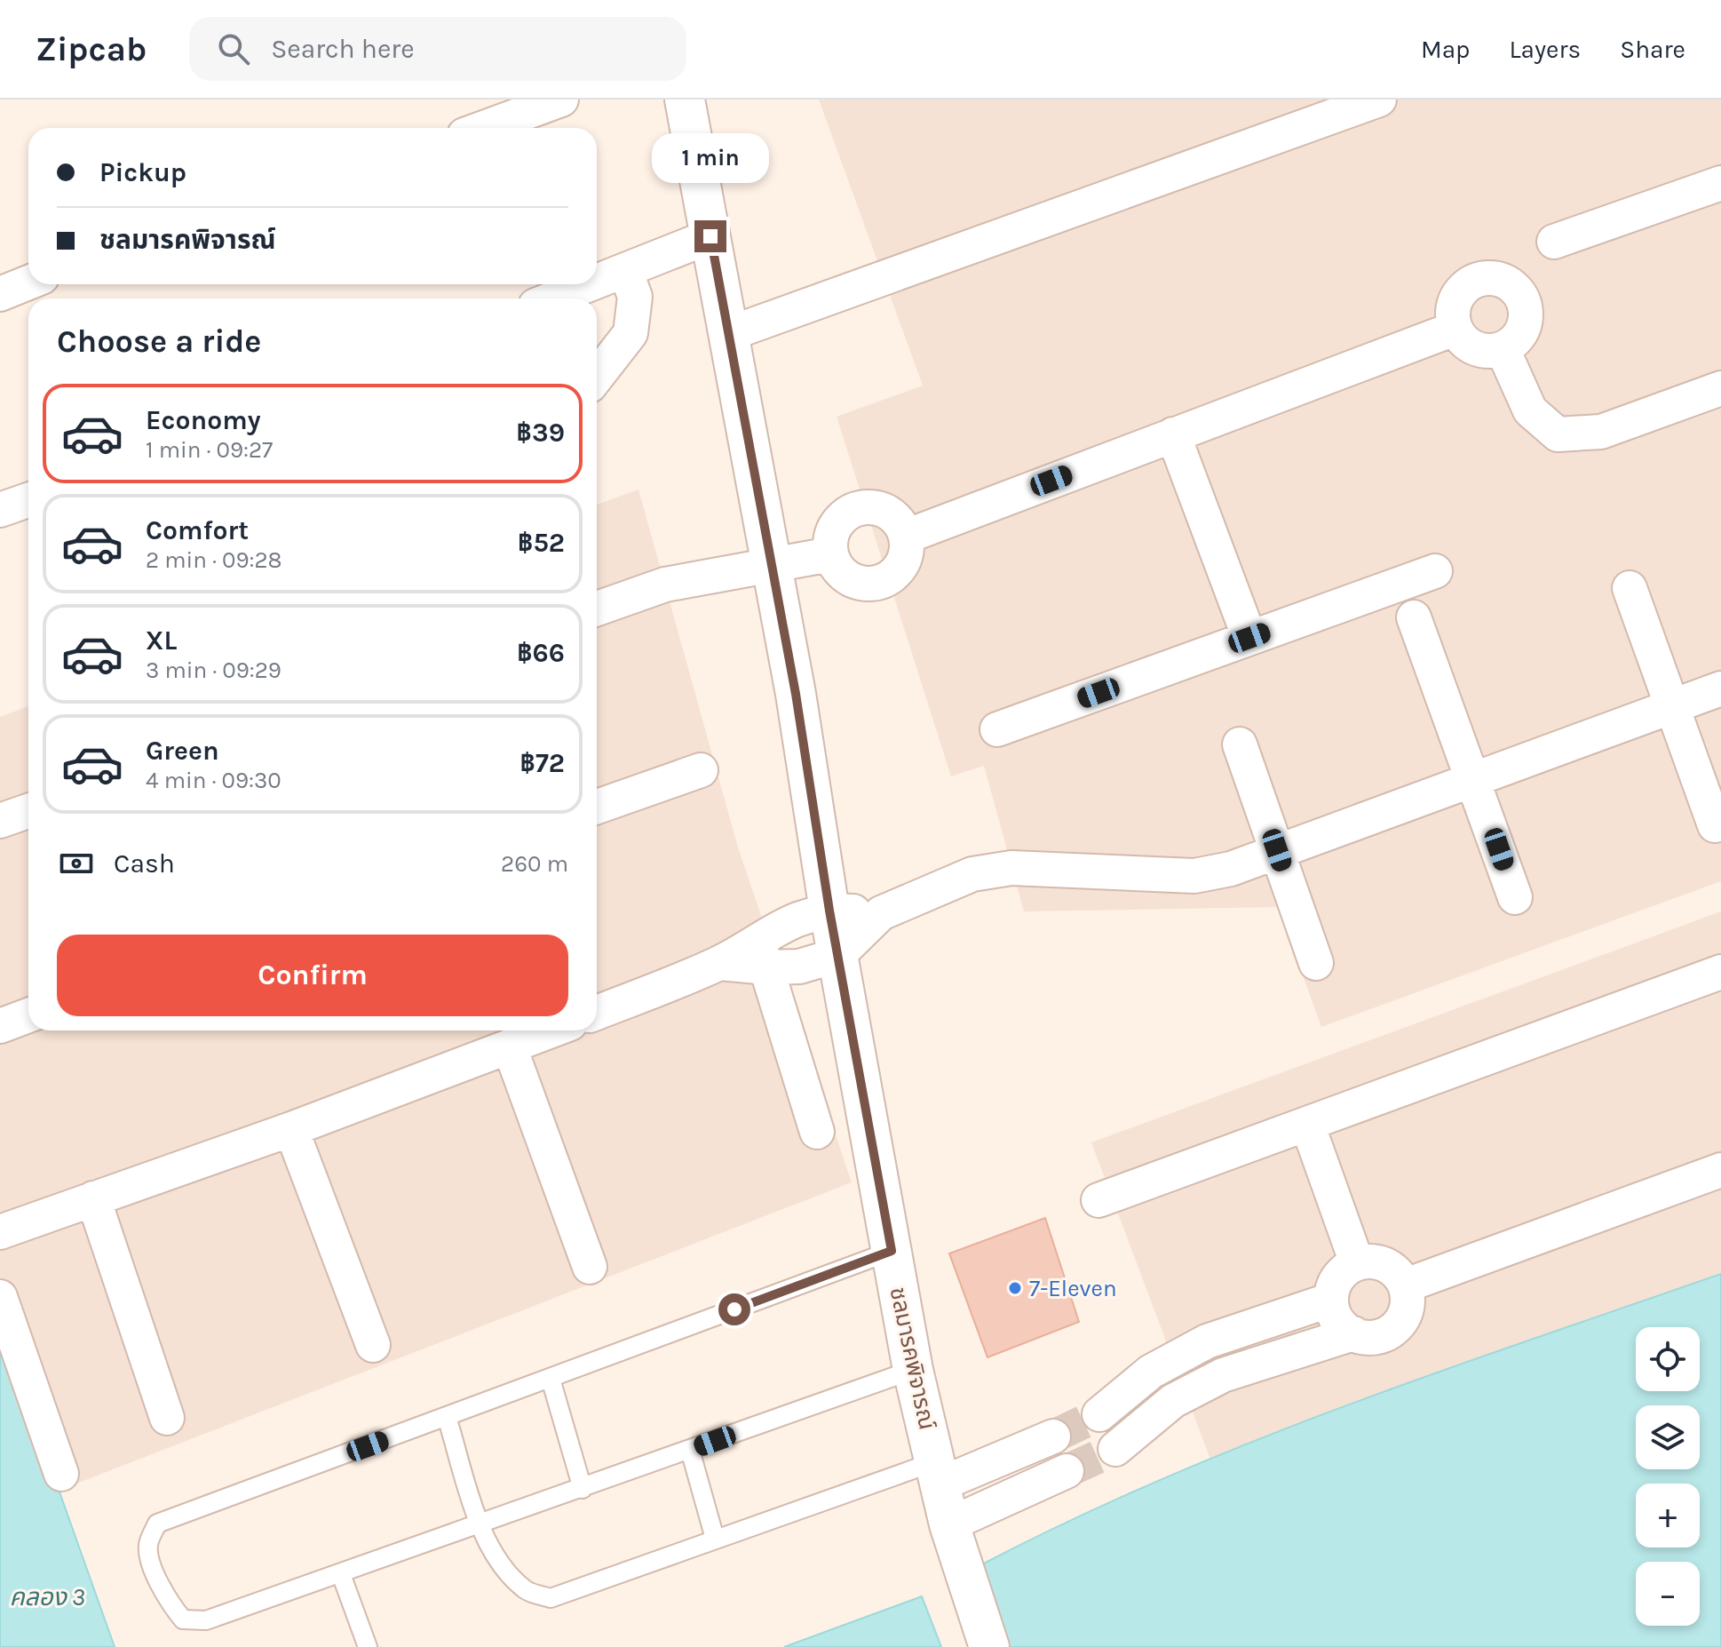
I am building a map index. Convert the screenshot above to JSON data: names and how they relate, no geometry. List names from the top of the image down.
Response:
{
  "streets": {
    "street": ["ชลมารคพิจารณ์"]
  },
  "water": ["คลอง 3"],
  "places": ["7-Eleven"],
  "page": {
    "header": "Zipcab",
    "search": "Search here",
    "nav": ["Map", "Layers", "Share"],
    "banner": ["Pickup", "ชลมารคพิจารณ์"],
    "bubble": "1 min",
    "heading": "Choose a ride",
    "list": [
      {
        "name": "Economy",
        "note": "1 min · 09:27",
        "value": "฿39"
      },
      {
        "name": "Comfort",
        "note": "2 min · 09:28",
        "value": "฿52"
      },
      {
        "name": "XL",
        "note": "3 min · 09:29",
        "value": "฿66"
      },
      {
        "name": "Green",
        "note": "4 min · 09:30",
        "value": "฿72"
      }
    ],
    "pay": ["Cash", "260 m"],
    "buttons": "Confirm",
    "map_buttons": ["+", "−"]
  }
}
